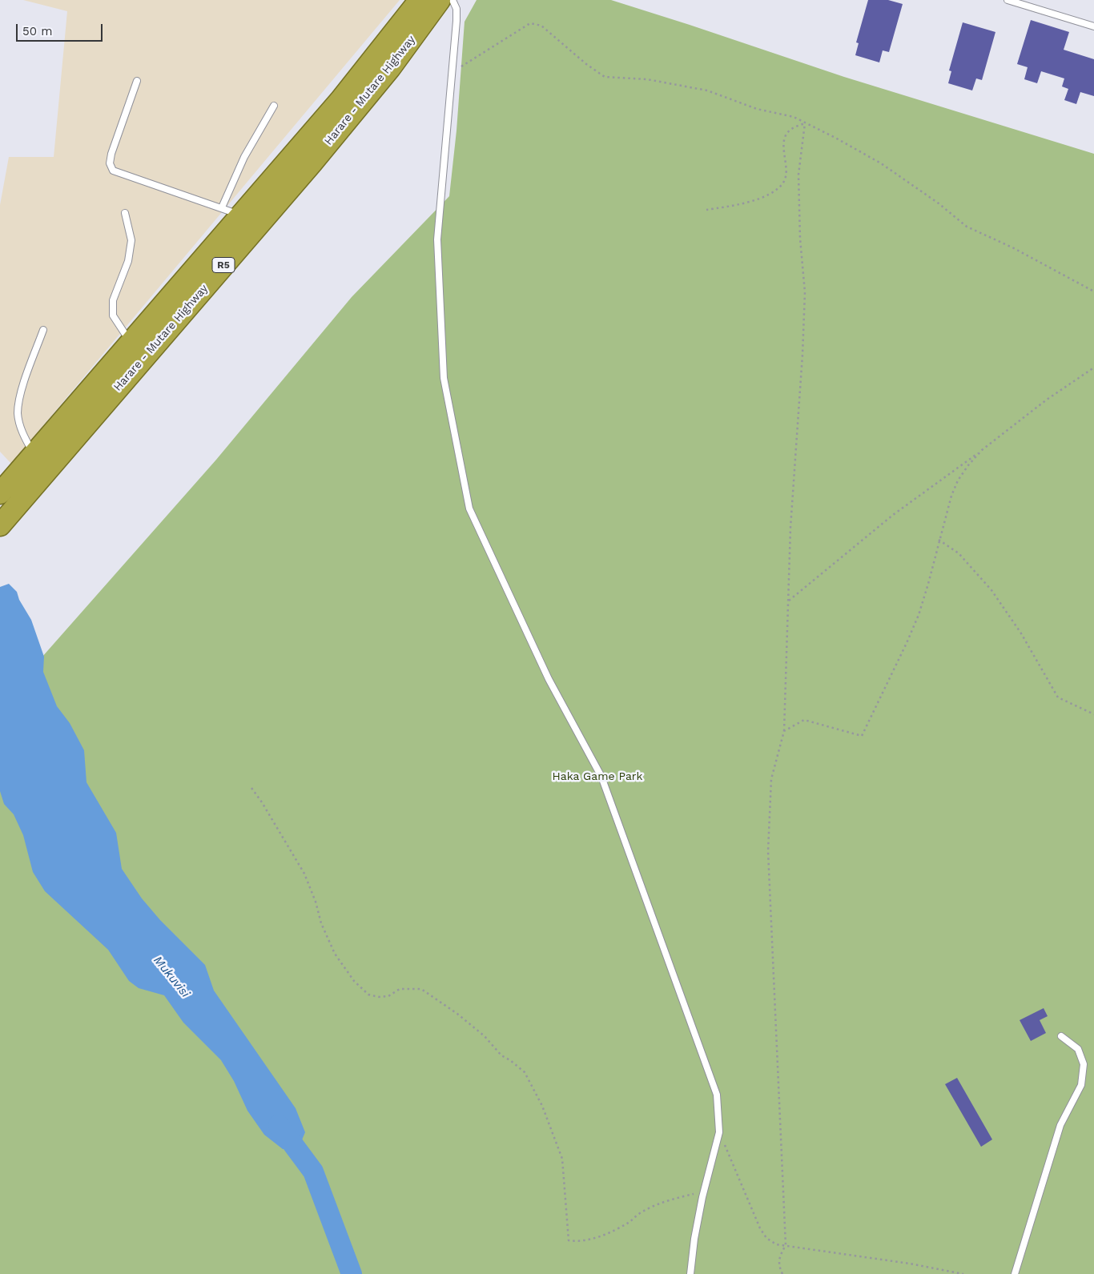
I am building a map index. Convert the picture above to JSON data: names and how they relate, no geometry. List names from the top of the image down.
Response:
{
  "streets": {
    "highway": ["Harare - Mutare Highway", "R5"]
  },
  "water": ["Mukuvisi"],
  "parks": ["Haka Game Park"],
  "scale_bar": "50 m"
}
